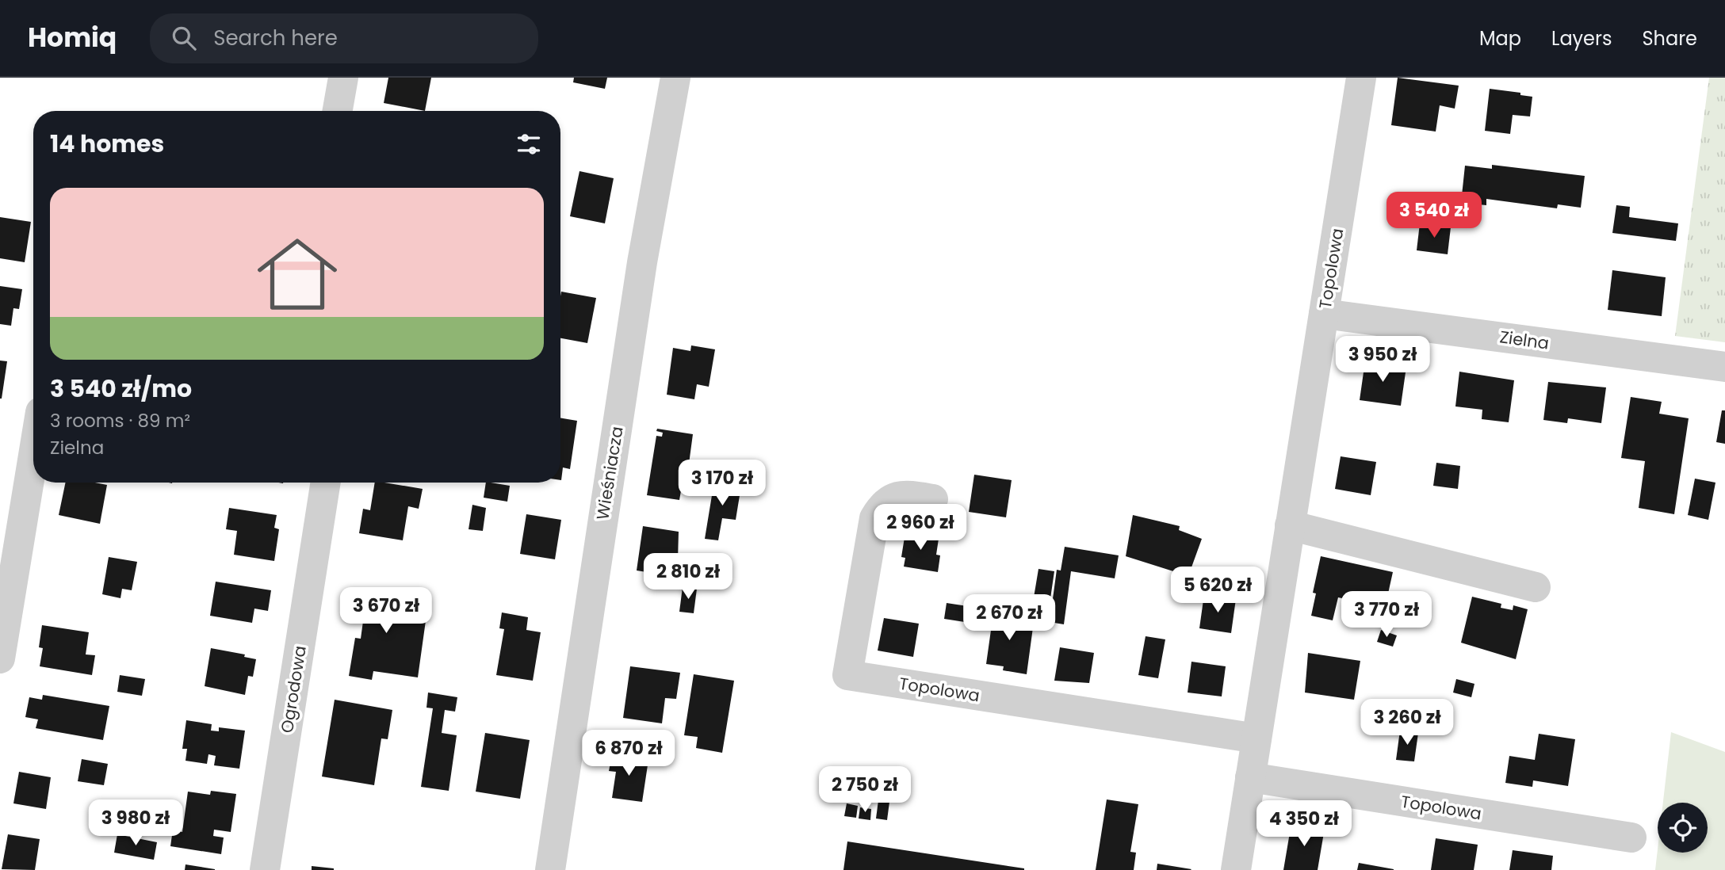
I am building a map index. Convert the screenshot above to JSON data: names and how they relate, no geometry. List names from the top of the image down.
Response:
{
  "streets": {
    "street": [
      "Topolowa",
      "Zielna",
      "Wieśniacza",
      "Ogrodowa"
    ]
  },
  "crossings": [
    ["Topolowa", "Zielna"]
  ],
  "page": {
    "header": "Homiq",
    "search": "Search here",
    "nav": ["Map", "Layers", "Share"],
    "heading": "14 homes",
    "list": [
      {
        "name": "3 540 zł/mo",
        "note": "3 rooms · 89 m² · Zielna"
      }
    ],
    "price": [
      "3 540 zł",
      "3 950 zł",
      "3 170 zł",
      "2 960 zł",
      "2 810 zł",
      "5 620 zł",
      "3 670 zł",
      "3 770 zł",
      "2 670 zł",
      "3 260 zł",
      "6 870 zł",
      "2 750 zł",
      "3 980 zł",
      "4 350 zł"
    ]
  }
}
